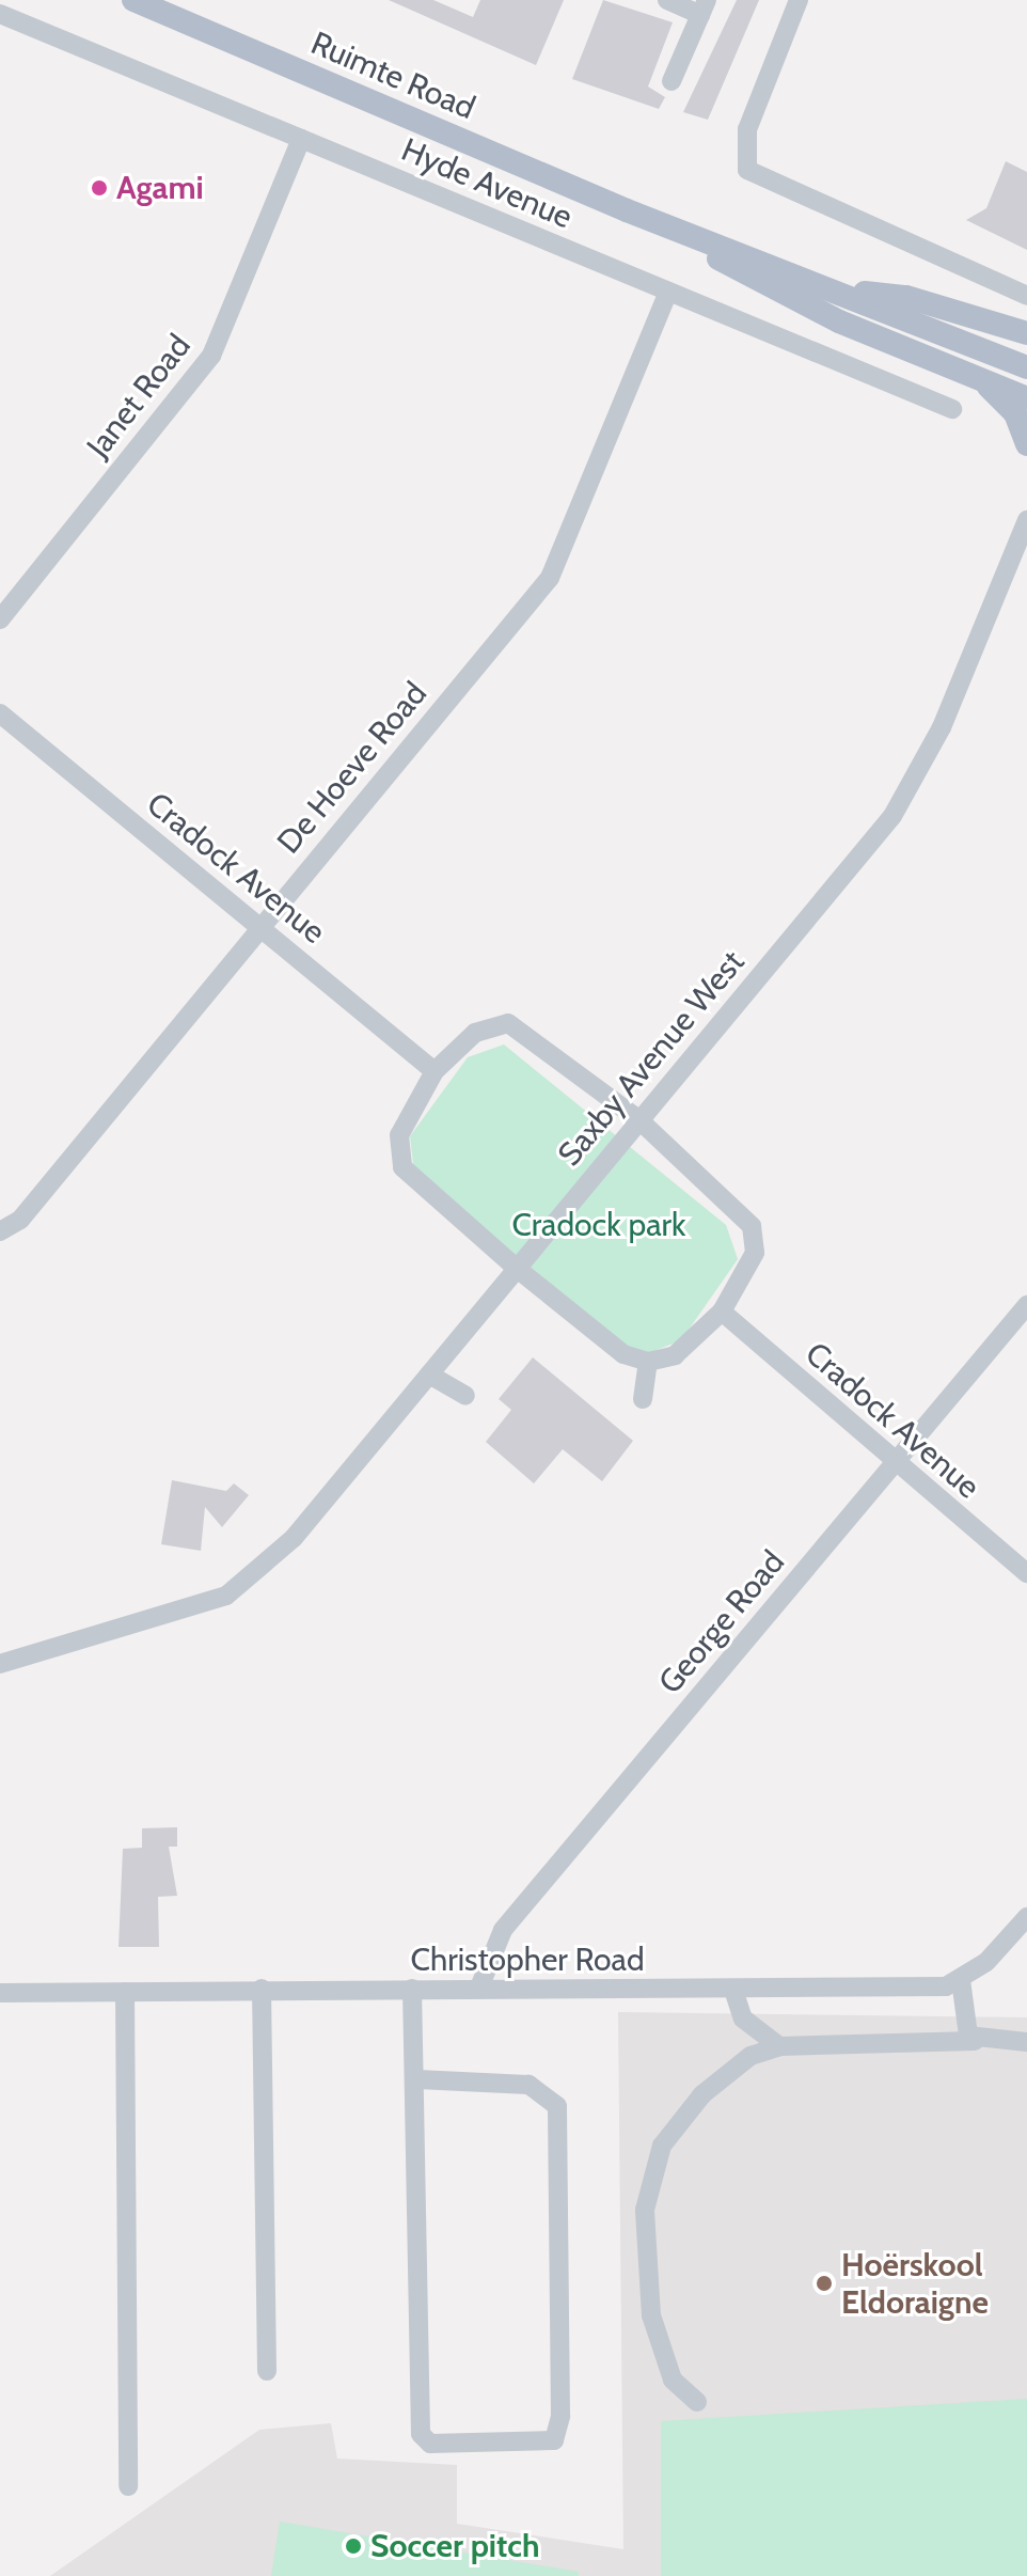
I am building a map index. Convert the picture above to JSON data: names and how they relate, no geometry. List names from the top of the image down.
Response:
{
  "streets": {
    "main road": ["Ruimte Road"],
    "street": [
      "Hyde Avenue",
      "Janet Road",
      "De Hoeve Road",
      "Cradock Avenue",
      "Saxby Avenue West",
      "George Road",
      "Christopher Road"
    ]
  },
  "crossings": [
    ["Hyde Avenue", "Janet Road"],
    ["Hyde Avenue", "De Hoeve Road"],
    ["De Hoeve Road", "Cradock Avenue"],
    ["Cradock Avenue", "George Road"],
    ["George Road", "Christopher Road"]
  ],
  "parks": ["Cradock park"],
  "places": ["Agami", "Hoërskool Eldoraigne", "Soccer pitch"]
}
